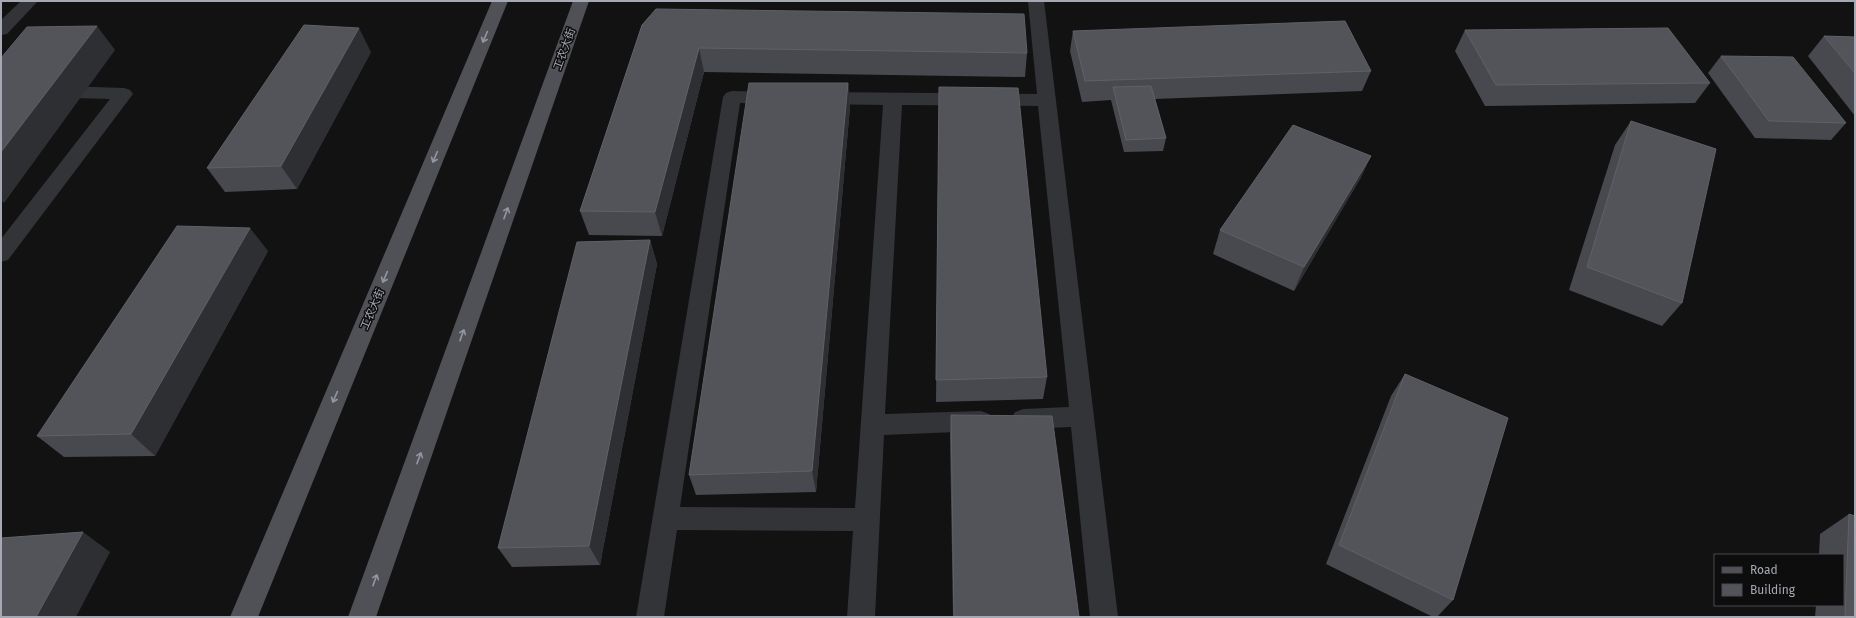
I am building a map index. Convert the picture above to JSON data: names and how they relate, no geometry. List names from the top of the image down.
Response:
{
  "streets": {
    "main road": ["工农大街"]
  },
  "legend": ["Road", "Building"]
}
